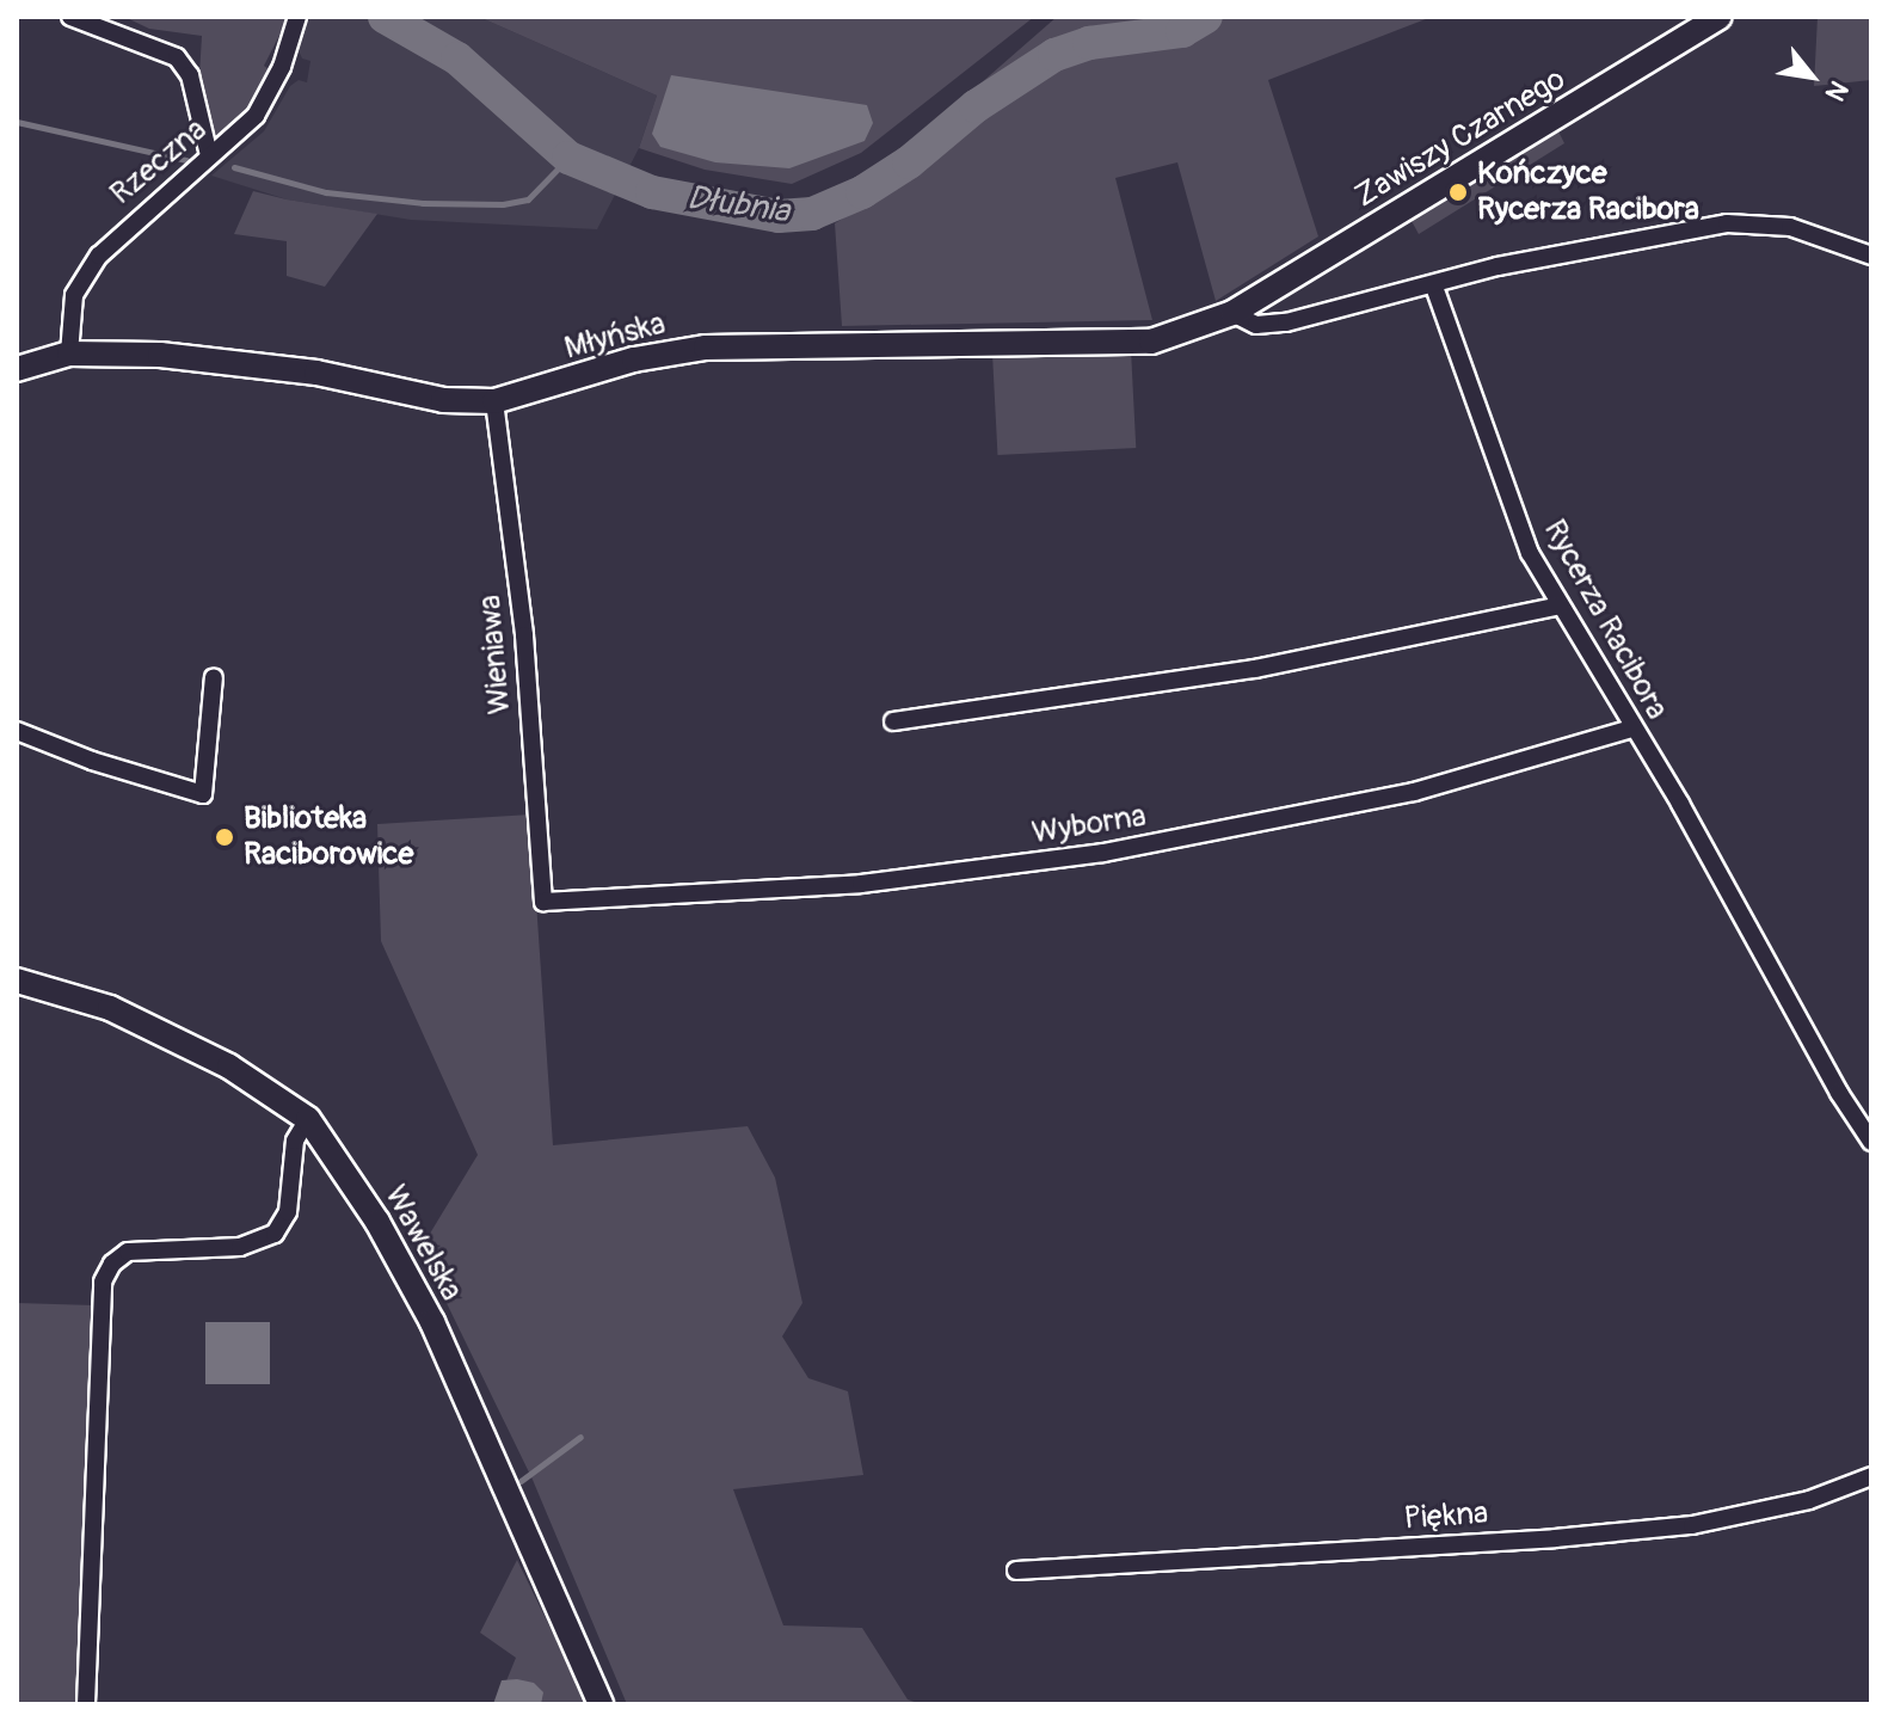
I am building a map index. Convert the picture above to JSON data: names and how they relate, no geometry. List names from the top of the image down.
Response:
{
  "streets": {
    "street": [
      "Zawiszy Czarnego",
      "Rzeczna",
      "Młyńska",
      "Rycerza Racibora",
      "Wieniawa",
      "Wyborna",
      "Wawelska",
      "Piękna"
    ]
  },
  "crossings": [
    ["Zawiszy Czarnego", "Młyńska"],
    ["Rzeczna", "Młyńska"],
    ["Młyńska", "Wieniawa"],
    ["Rycerza Racibora", "Wyborna"],
    ["Wieniawa", "Wyborna"]
  ],
  "water": ["Dłubnia"],
  "places": ["Kończyce Rycerza Racibora", "Biblioteka Raciborowice"],
  "north": "bottom right"
}
